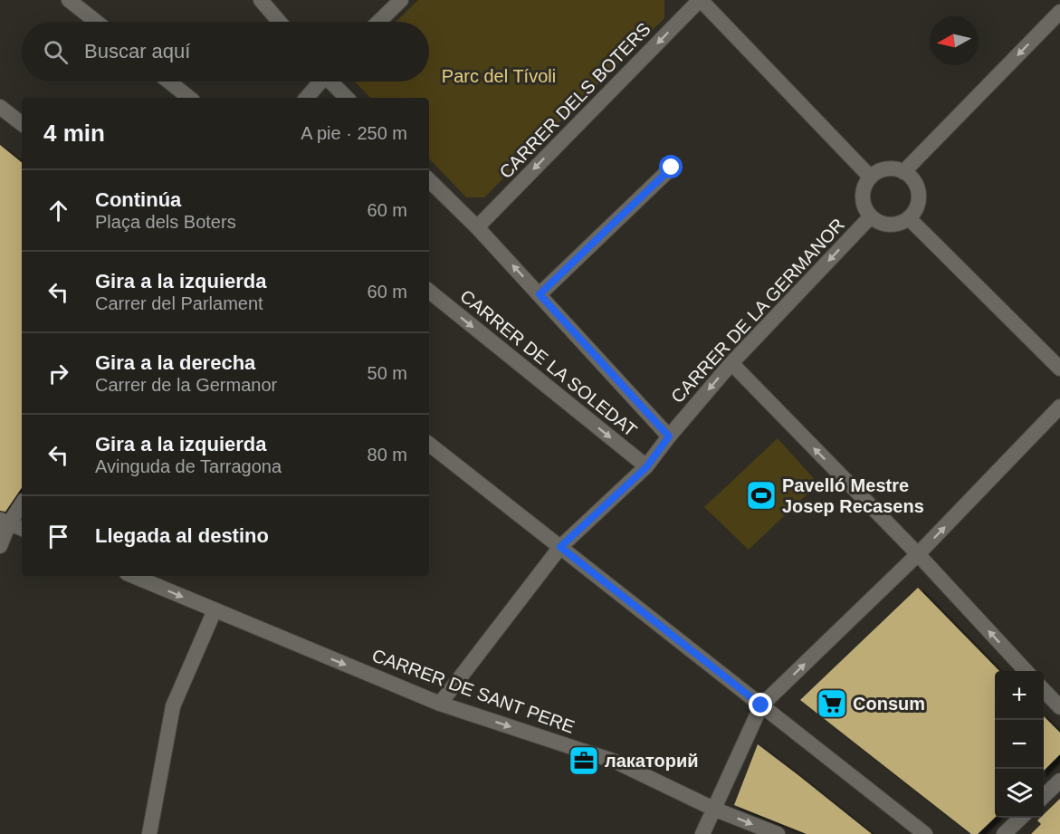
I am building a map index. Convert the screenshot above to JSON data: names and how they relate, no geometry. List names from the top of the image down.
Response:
{
  "streets": {
    "street": [
      "CARRER DELS BOTERS",
      "CARRER DE LA GERMANOR",
      "CARRER DE LA SOLEDAT",
      "CARRER DE SANT PERE"
    ]
  },
  "crossings": [
    ["CARRER DE LA GERMANOR", "CARRER DE LA SOLEDAT"],
    ["CARRER DE LA GERMANOR", "CARRER DE SANT PERE"]
  ],
  "one_way": ["CARRER DE LA GERMANOR", "CARRER DE SANT PERE"],
  "parks": ["Parc del Tívoli"],
  "places": {
    "sports": ["Pavelló Mestre Josep Recasens"],
    "supermarket": ["Consum"],
    "office": ["лакаторий"]
  },
  "north": "left",
  "page": {
    "search": "Buscar aquí",
    "heading": ["4 min", "A pie · 250 m"],
    "list": [
      ["Continúa", "Plaça dels Boters", "60 m"],
      ["Gira a la izquierda", "Carrer del Parlament", "60 m"],
      ["Gira a la derecha", "Carrer de la Germanor", "50 m"],
      ["Gira a la izquierda", "Avinguda de Tarragona", "80 m"],
      "Llegada al destino"
    ],
    "map_buttons": ["+", "−"]
  }
}
